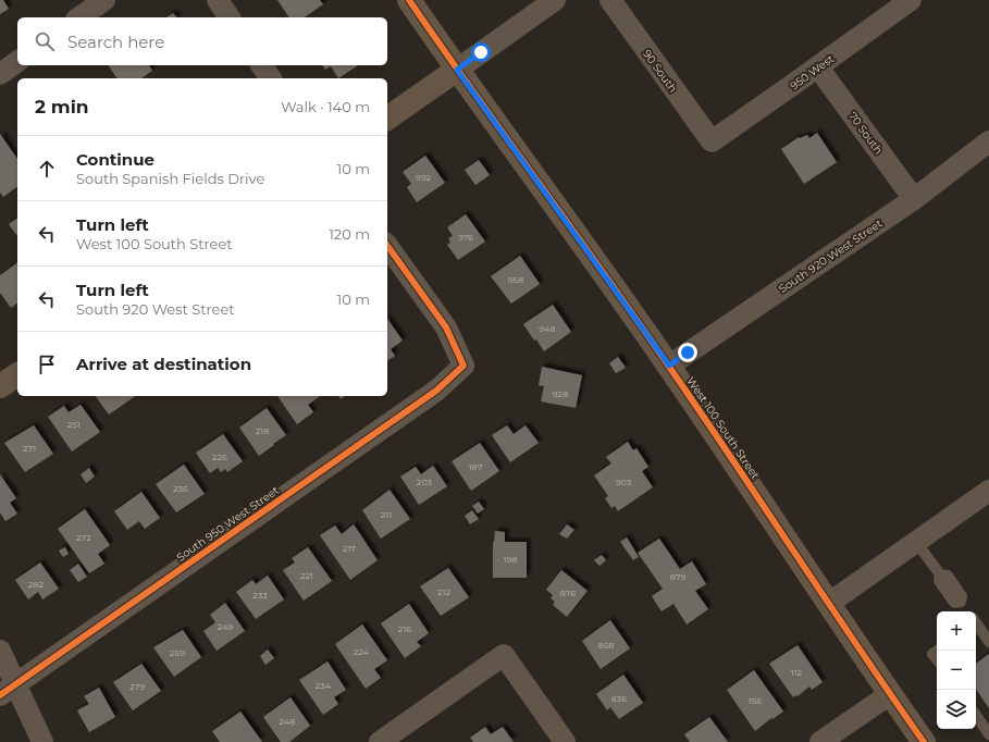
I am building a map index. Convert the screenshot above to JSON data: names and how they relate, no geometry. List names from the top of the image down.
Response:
{
  "streets": {
    "street": [
      "90 South",
      "950 West",
      "70 South",
      "South 920 West Street",
      "West 100 South Street",
      "South 950 West Street"
    ]
  },
  "crossings": [
    ["90 South", "950 West"],
    ["950 West", "70 South"],
    ["70 South", "South 920 West Street"],
    ["South 920 West Street", "West 100 South Street"]
  ],
  "house_numbers": [
    "992",
    "976",
    "958",
    "948",
    "928",
    "251",
    "218",
    "271",
    "226",
    "187",
    "203",
    "903",
    "236",
    "211",
    "272",
    "217",
    "198",
    "221",
    "879",
    "282",
    "212",
    "876",
    "233",
    "249",
    "216",
    "858",
    "224",
    "269",
    "112",
    "234",
    "279",
    "836",
    "156",
    "248"
  ],
  "page": {
    "search": "Search here",
    "heading": ["2 min", "Walk · 140 m"],
    "list": [
      ["Continue", "South Spanish Fields Drive", "10 m"],
      ["Turn left", "West 100 South Street", "120 m"],
      ["Turn left", "South 920 West Street", "10 m"],
      "Arrive at destination"
    ],
    "map_buttons": ["+", "−"]
  }
}
